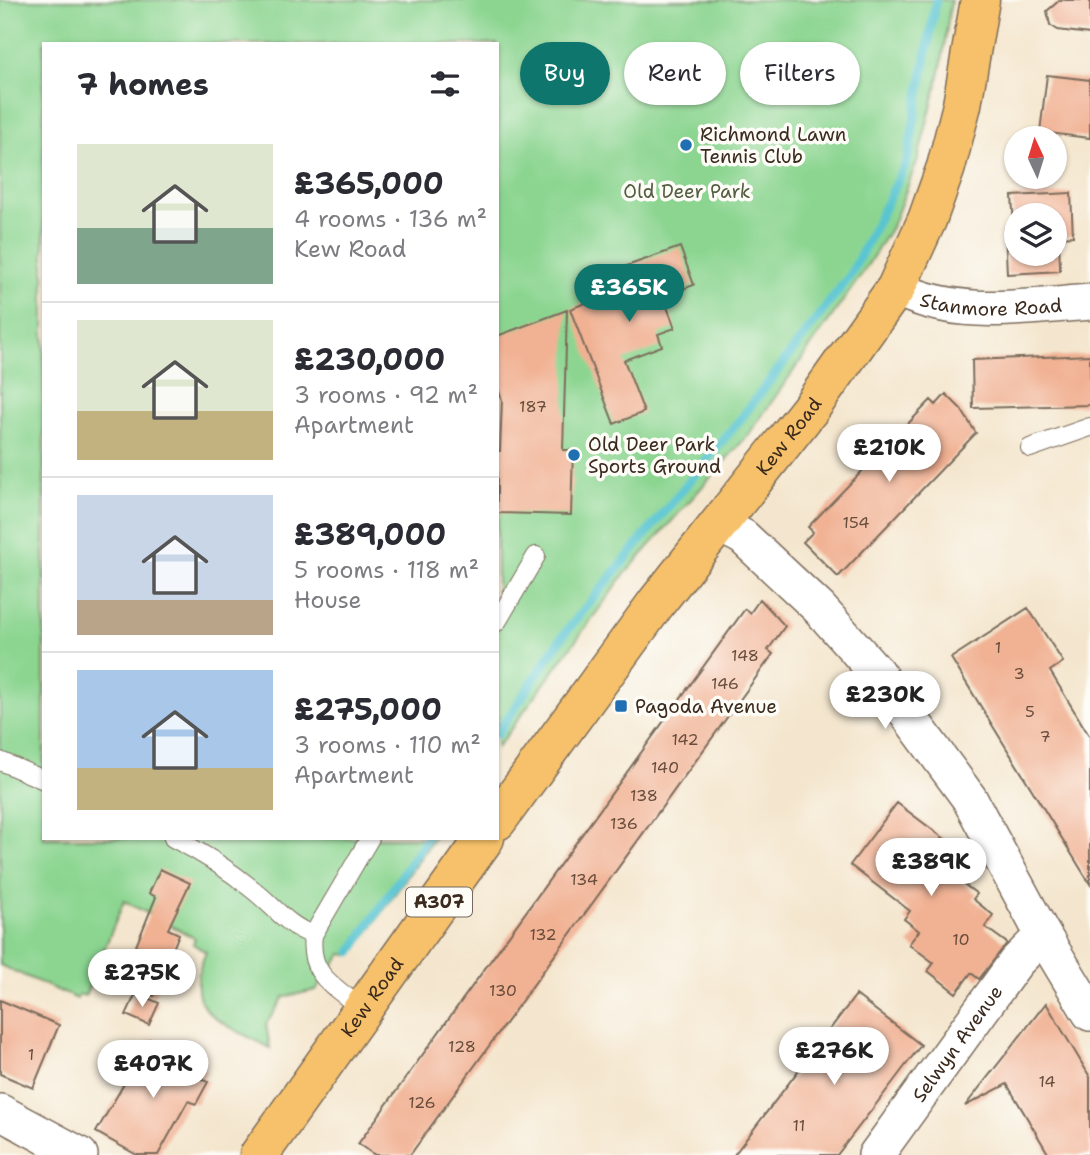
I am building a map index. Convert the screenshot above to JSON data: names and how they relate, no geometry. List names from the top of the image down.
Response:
{
  "streets": {
    "main road": ["Kew Road", "A307"],
    "street": ["Stanmore Road", "Selwyn Avenue"]
  },
  "crossings": [
    ["Stanmore Road", "Kew Road"]
  ],
  "parks": ["Old Deer Park"],
  "places": {
    "other": ["Richmond Lawn Tennis Club", "Old Deer Park Sports Ground"],
    "transit": ["Pagoda Avenue"]
  },
  "house_numbers": [
    "187",
    "154",
    "1",
    "148",
    "3",
    "146",
    "5",
    "7",
    "142",
    "140",
    "138",
    "136",
    "134",
    "132",
    "10",
    "130",
    "128",
    "1",
    "14",
    "126",
    "11"
  ],
  "north": "top",
  "page": {
    "chip": ["Buy", "Rent", "Filters"],
    "heading": "7 homes",
    "list": [
      {
        "name": "£365,000",
        "note": "4 rooms · 136 m² · Kew Road"
      },
      {
        "name": "£230,000",
        "note": "3 rooms · 92 m² · Apartment"
      },
      {
        "name": "£389,000",
        "note": "5 rooms · 118 m² · House"
      },
      {
        "name": "£275,000",
        "note": "3 rooms · 110 m² · Apartment"
      }
    ],
    "price": [
      "£365K",
      "£210K",
      "£230K",
      "£389K",
      "£275K",
      "£276K",
      "£407K"
    ]
  }
}
